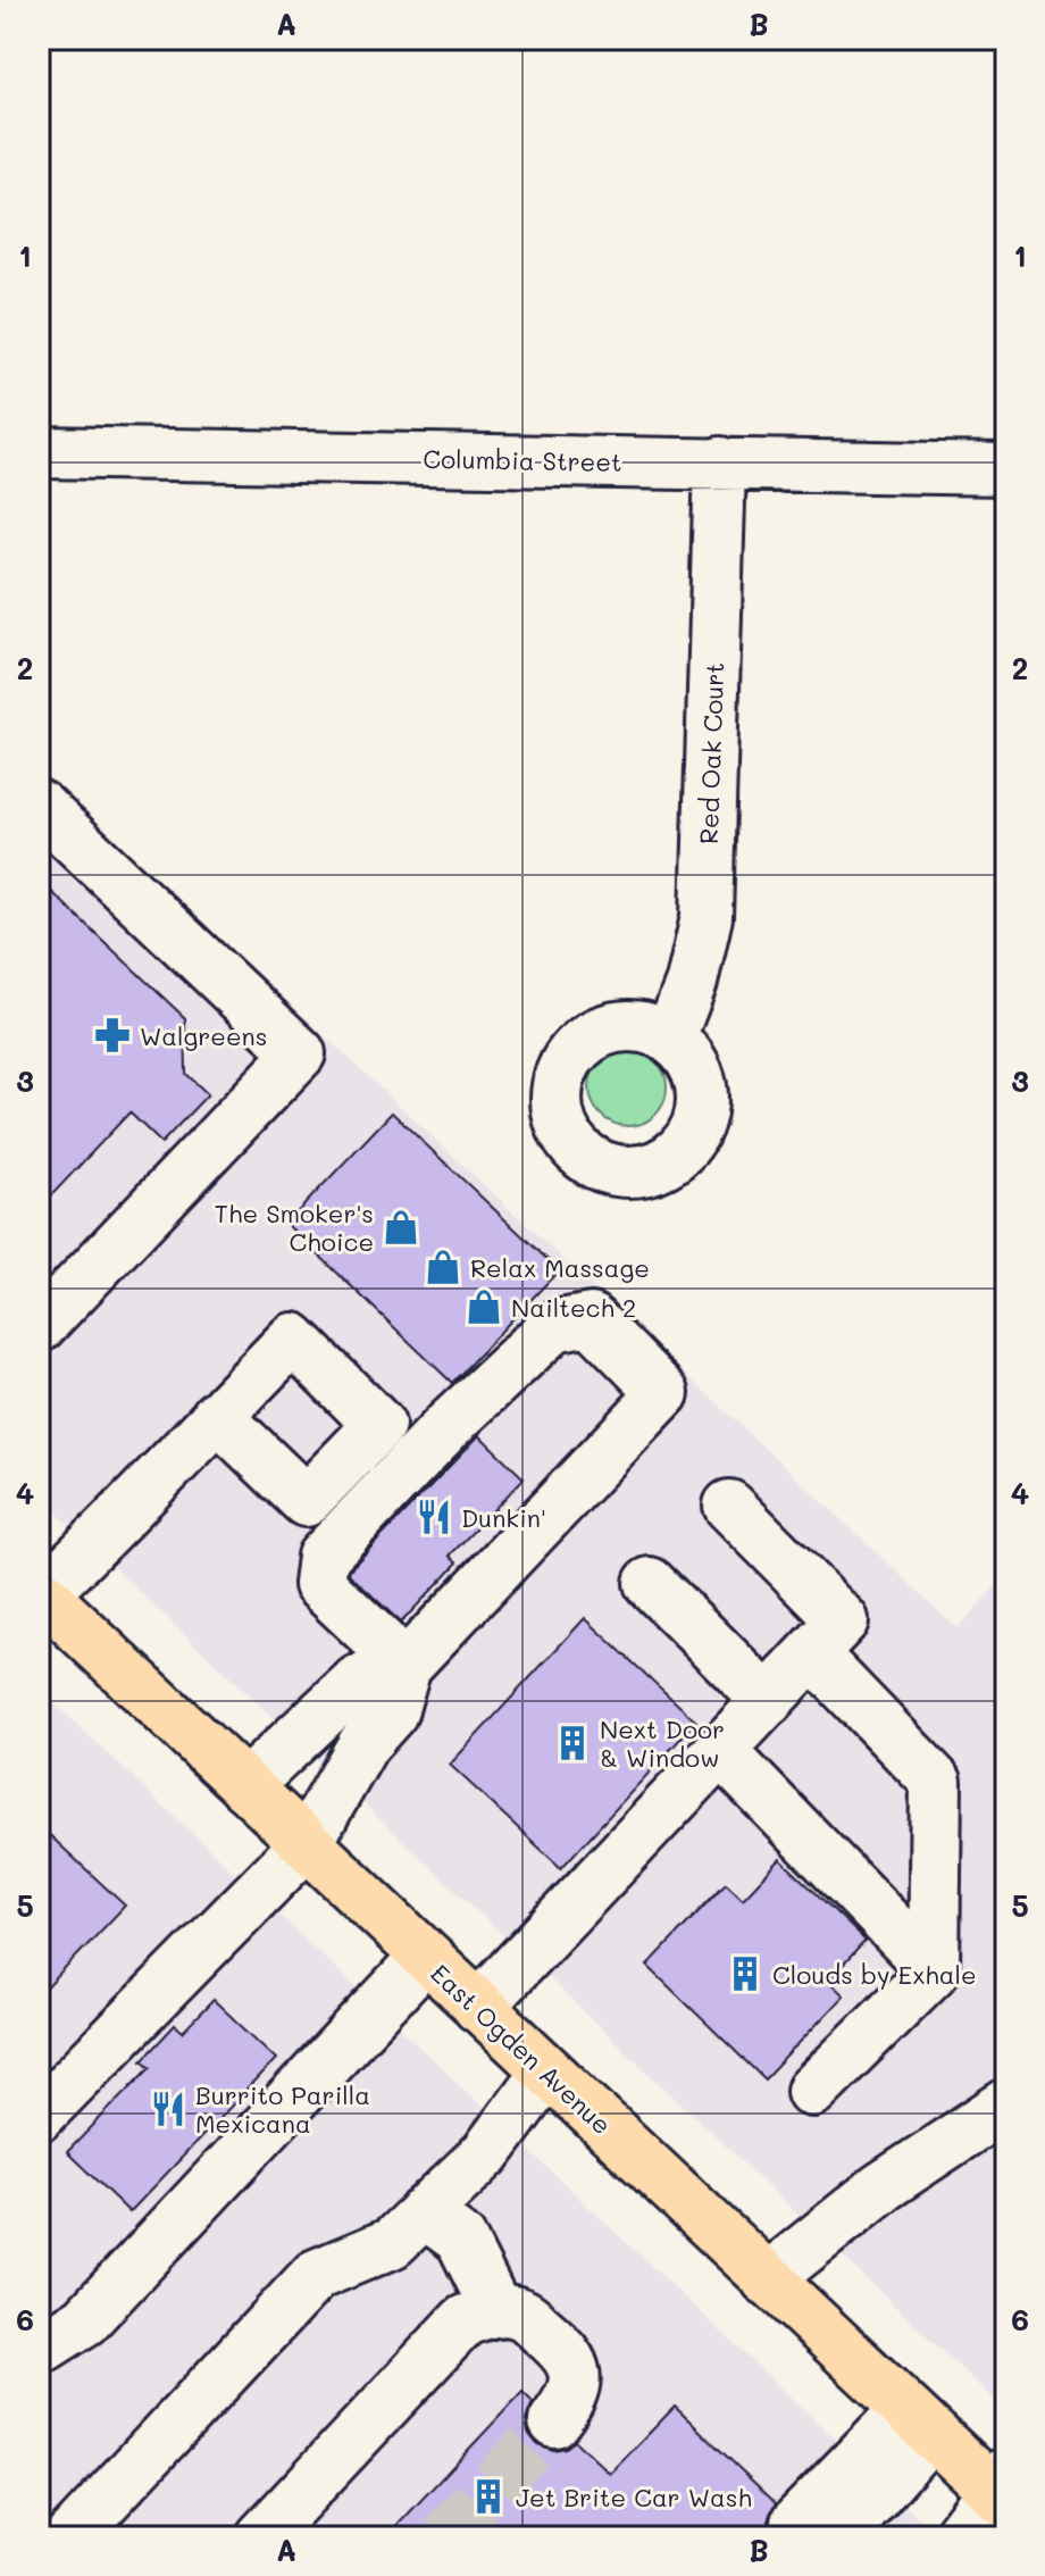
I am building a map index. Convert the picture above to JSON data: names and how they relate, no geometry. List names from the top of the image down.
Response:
{
  "streets": {
    "main road": ["East Ogden Avenue"],
    "street": ["Columbia Street", "Red Oak Court"]
  },
  "crossings": [
    ["Columbia Street", "Red Oak Court"]
  ],
  "places": {
    "pharmacy": ["Walgreens"],
    "shop": ["The Smoker's Choice", "Relax Massage", "Nailtech 2"],
    "restaurant": ["Dunkin'", "Burrito Parilla Mexicana"],
    "building": ["Next Door & Window", "Clouds by Exhale", "Jet Brite Car Wash"]
  },
  "grid": {
    "columns": ["A", "B"],
    "rows": [
      "1",
      "2",
      "3",
      "4",
      "5",
      "6"
    ]
  }
}
